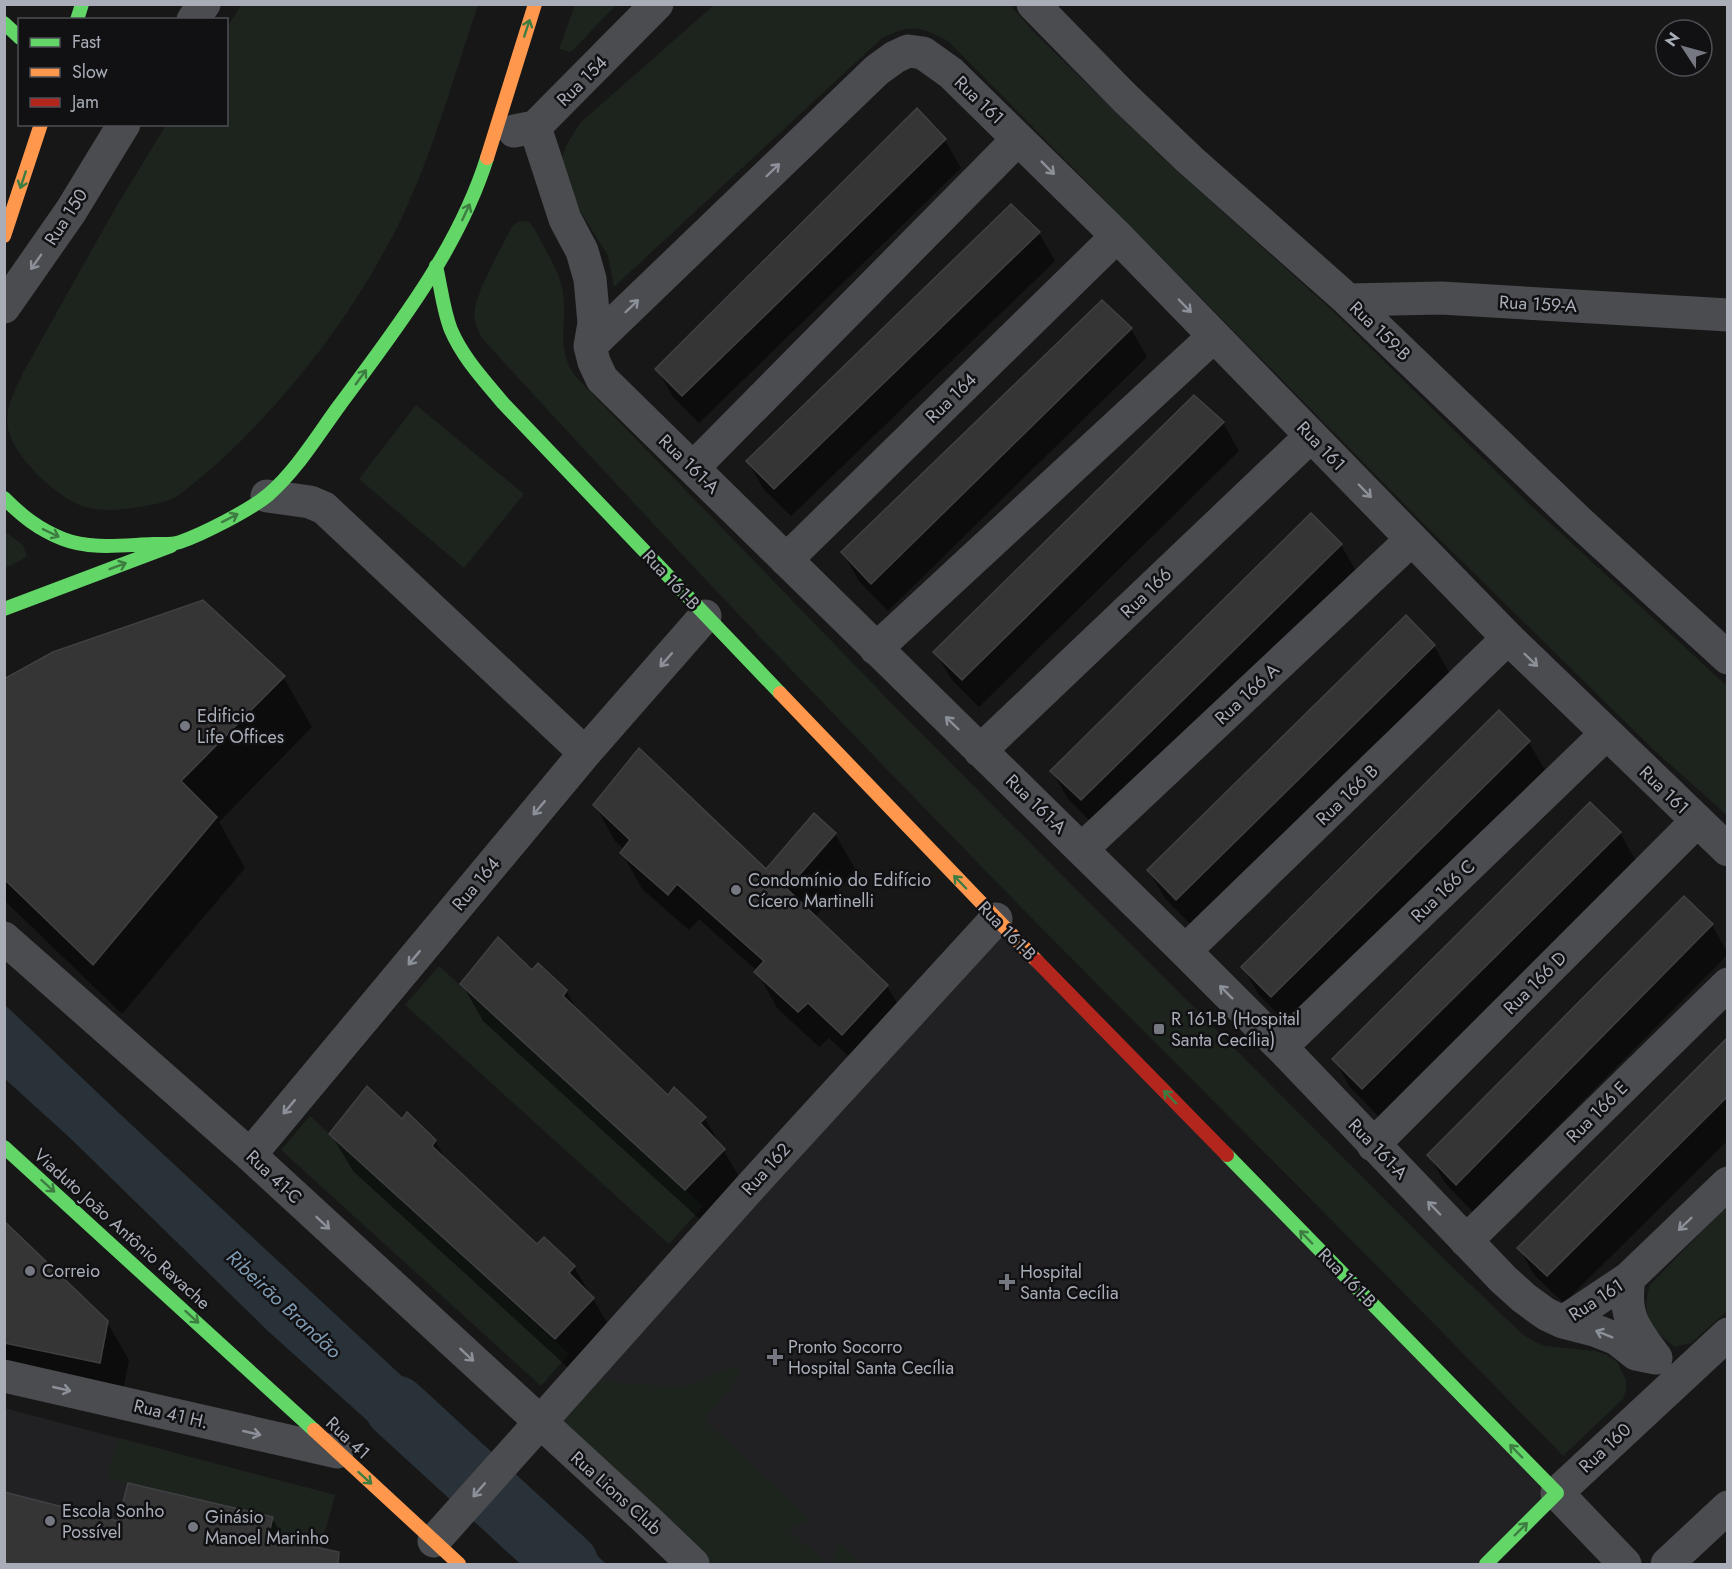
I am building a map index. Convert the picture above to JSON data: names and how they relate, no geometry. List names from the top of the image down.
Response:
{
  "streets": {
    "street": [
      "Rua 154",
      "Rua 161",
      "Rua 150",
      "Rua 159-A",
      "Rua 159-B",
      "Rua 164",
      "Rua 161-A",
      "Rua 161-B",
      "Rua 166",
      "Rua 166 A",
      "Rua 166 B",
      "Rua 166 C",
      "Rua 166 D",
      "Rua 166 E",
      "Rua 162",
      "Rua 41-C",
      "Viaduto João Antônio Ravache",
      "Rua 41 H.",
      "Rua 41",
      "Rua 160",
      "Rua Lions Club"
    ]
  },
  "crossings": [
    ["Rua 154", "Rua 161-A"],
    ["Rua 161", "Rua 164"],
    ["Rua 161", "Rua 161-A"],
    ["Rua 161", "Rua 166"],
    ["Rua 161", "Rua 166 A"],
    ["Rua 161", "Rua 166 B"],
    ["Rua 161", "Rua 166 C"],
    ["Rua 161", "Rua 166 D"],
    ["Rua 161", "Rua 160"],
    ["Rua 159-A", "Rua 159-B"],
    ["Rua 164", "Rua 161-A"],
    ["Rua 164", "Rua 161-B"],
    ["Rua 164", "Rua 41-C"],
    ["Rua 161-A", "Rua 166"],
    ["Rua 161-A", "Rua 166 A"],
    ["Rua 161-A", "Rua 166 B"],
    ["Rua 161-A", "Rua 166 C"],
    ["Rua 161-A", "Rua 166 D"],
    ["Rua 161-A", "Rua 166 E"],
    ["Rua 161-A", "Rua 160"],
    ["Rua 161-B", "Rua 162"],
    ["Rua 161-B", "Rua 160"],
    ["Rua 162", "Rua 41-C"],
    ["Rua 162", "Rua 41"],
    ["Rua 162", "Rua Lions Club"],
    ["Rua 41-C", "Rua Lions Club"],
    ["Viaduto João Antônio Ravache", "Rua 41"],
    ["Rua 41 H.", "Rua 41"]
  ],
  "one_way": [
    "Rua 164",
    "Rua 161-B",
    "Rua 41-C",
    "Viaduto João Antônio Ravache",
    "Rua 41 H.",
    "Rua 41"
  ],
  "water": ["Ribeirão Brandão"],
  "places": {
    "other": [
      "Edificio Life Offices",
      "Condomínio do Edifício Cícero Martinelli",
      "Correio",
      "Escola Sonho Possível",
      "Ginásio Manoel Marinho"
    ],
    "transit": ["R 161-B (Hospital Santa Cecília)"],
    "health": ["Hospital Santa Cecília", "Pronto Socorro Hospital Santa Cecília"]
  },
  "legend": ["Fast", "Slow", "Jam"],
  "north": "top left"
}
